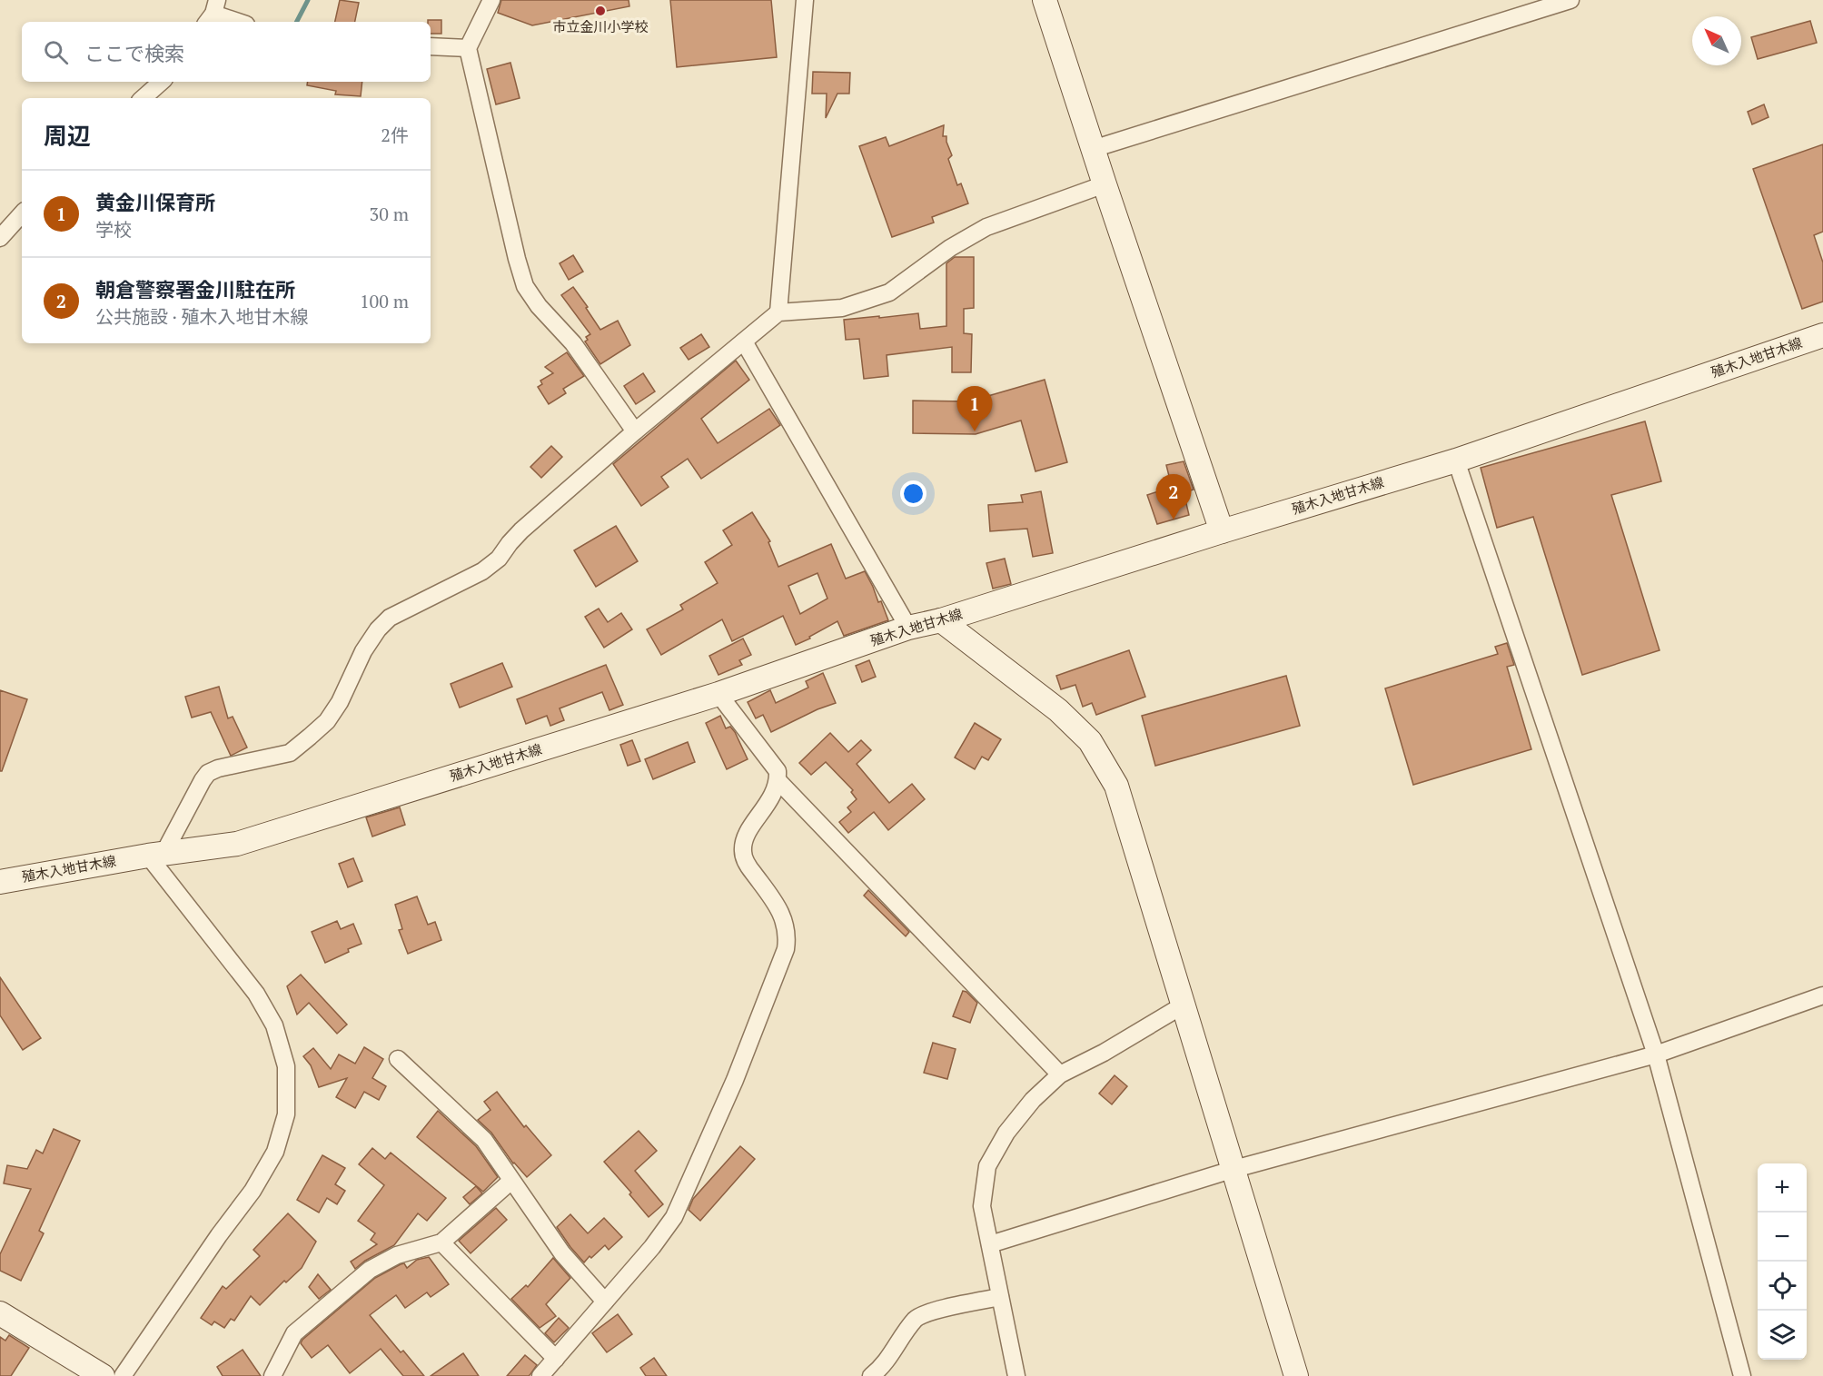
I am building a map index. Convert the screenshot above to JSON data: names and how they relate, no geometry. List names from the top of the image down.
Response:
{
  "streets": {
    "main road": ["殖木入地甘木線"]
  },
  "places": ["市立金川小学校"],
  "north": "top left",
  "page": {
    "search": "ここで検索",
    "heading": ["周辺", "2件"],
    "list": [
      {
        "mark": "1",
        "name": "黄金川保育所",
        "note": "学校",
        "value": "30 m"
      },
      {
        "mark": "2",
        "name": "朝倉警察署金川駐在所",
        "note": "公共施設 · 殖木入地甘木線",
        "value": "100 m"
      }
    ],
    "pins": ["1", "2"],
    "map_buttons": ["+", "−"]
  }
}
